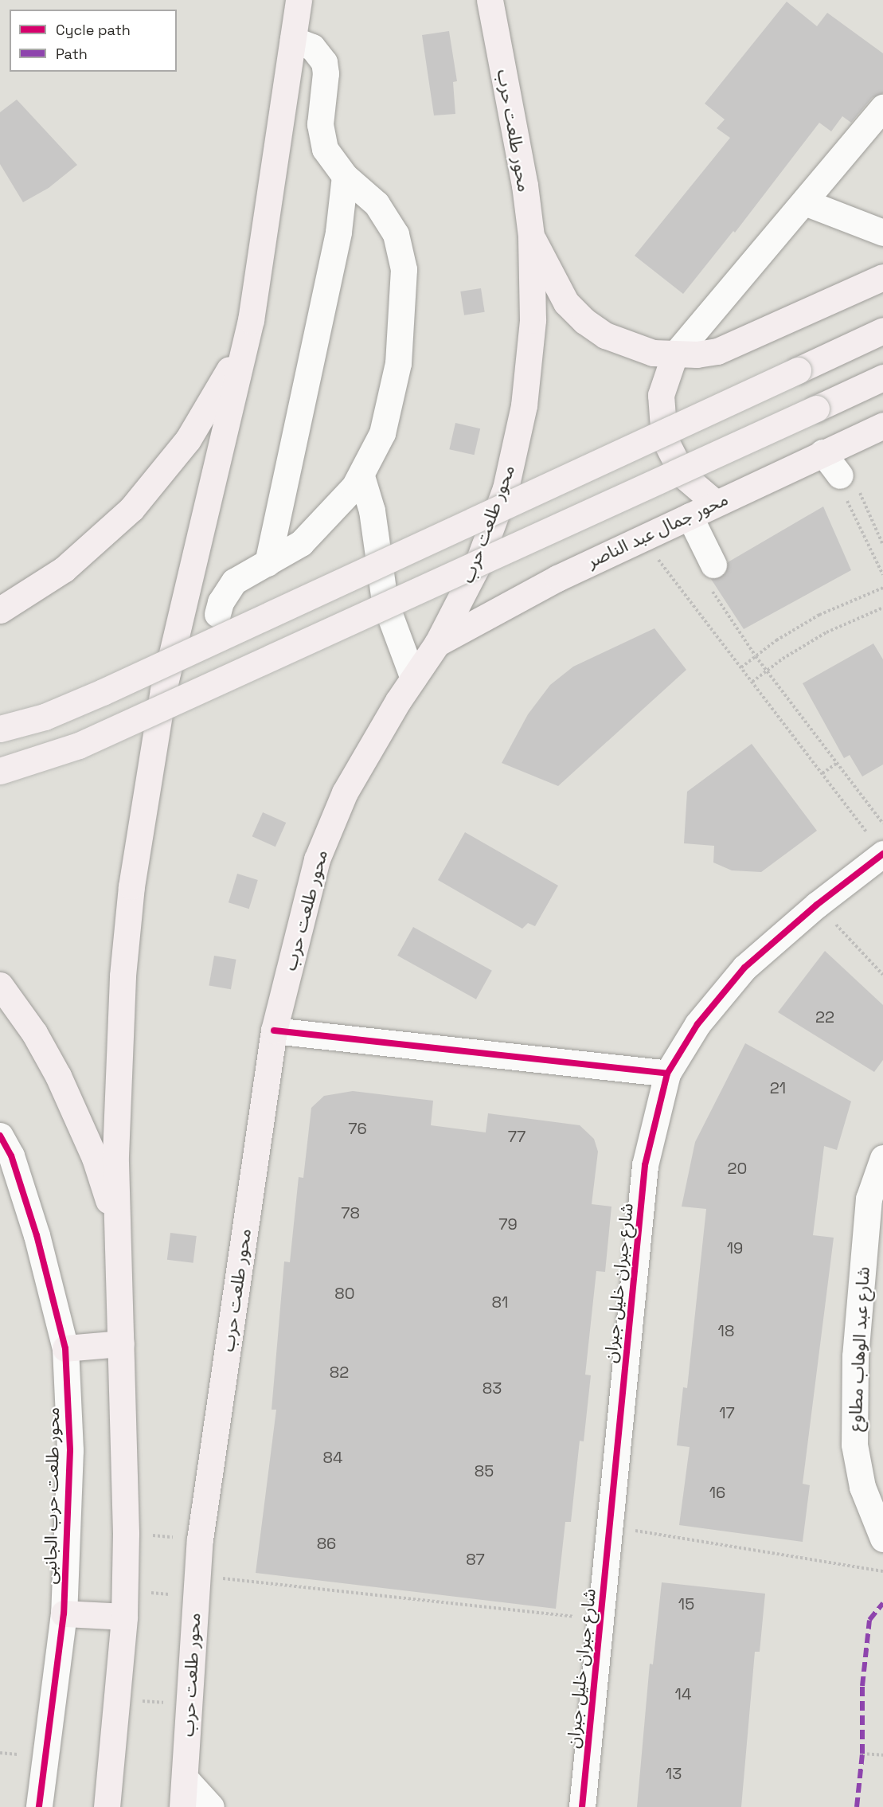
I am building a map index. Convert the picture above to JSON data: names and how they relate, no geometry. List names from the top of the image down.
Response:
{
  "streets": {
    "main road": ["محور طلعت حرب", "محور جمال عبد الناصر"],
    "street": ["شارع جبران خليل جبران", "شارع عبد الوهاب مطاوع", "محور طلعت حرب الجانبى"]
  },
  "crossings": [
    ["محور طلعت حرب", "محور جمال عبد الناصر"]
  ],
  "house_numbers": [
    "22",
    "21",
    "76",
    "77",
    "20",
    "78",
    "79",
    "19",
    "80",
    "81",
    "18",
    "82",
    "83",
    "17",
    "84",
    "85",
    "16",
    "86",
    "87",
    "15",
    "14",
    "13"
  ],
  "legend": ["Cycle path", "Path"]
}
